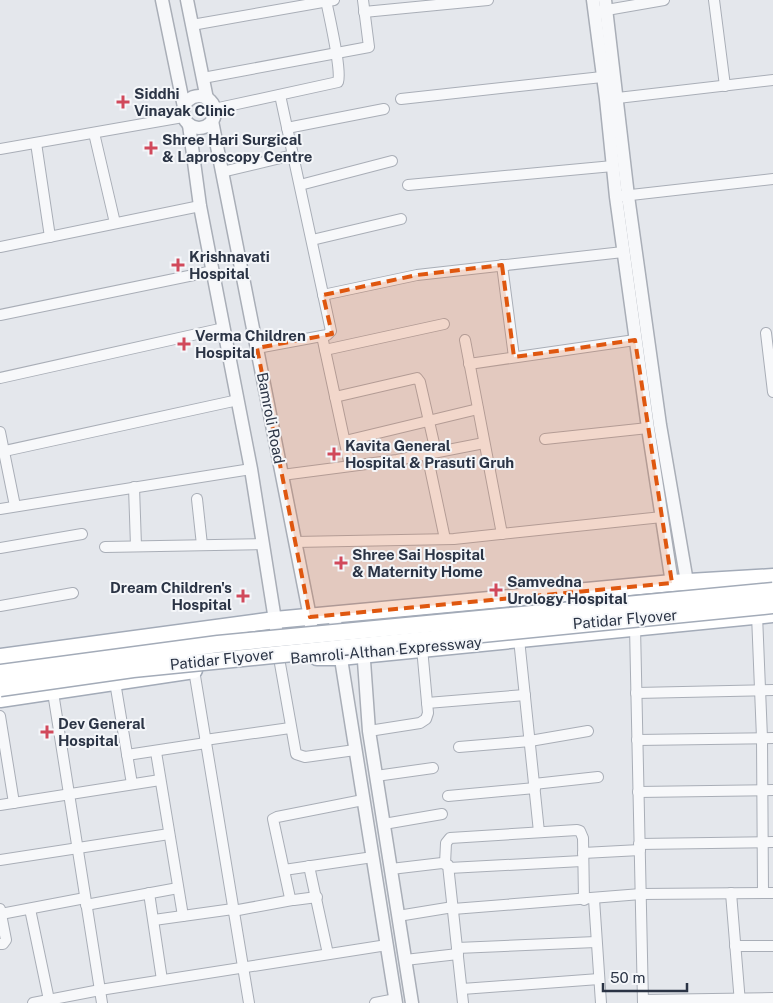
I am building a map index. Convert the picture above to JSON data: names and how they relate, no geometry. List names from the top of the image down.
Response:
{
  "streets": {
    "main road": ["Patidar Flyover", "Bamroli-Althan Expressway"],
    "street": ["Bamroli Road"]
  },
  "crossings": [
    ["Bamroli Road", "Bamroli-Althan Expressway"]
  ],
  "places": {
    "health": [
      "Siddhi Vinayak Clinic",
      "Shree Hari Surgical & Laproscopy Centre",
      "Krishnavati Hospital",
      "Verma Children Hospital",
      "Kavita General Hospital & Prasuti Gruh",
      "Shree Sai Hospital & Maternity Home",
      "Samvedna Urology Hospital",
      "Dream Children's Hospital",
      "Dev General Hospital"
    ]
  },
  "scale_bar": "50 m"
}
